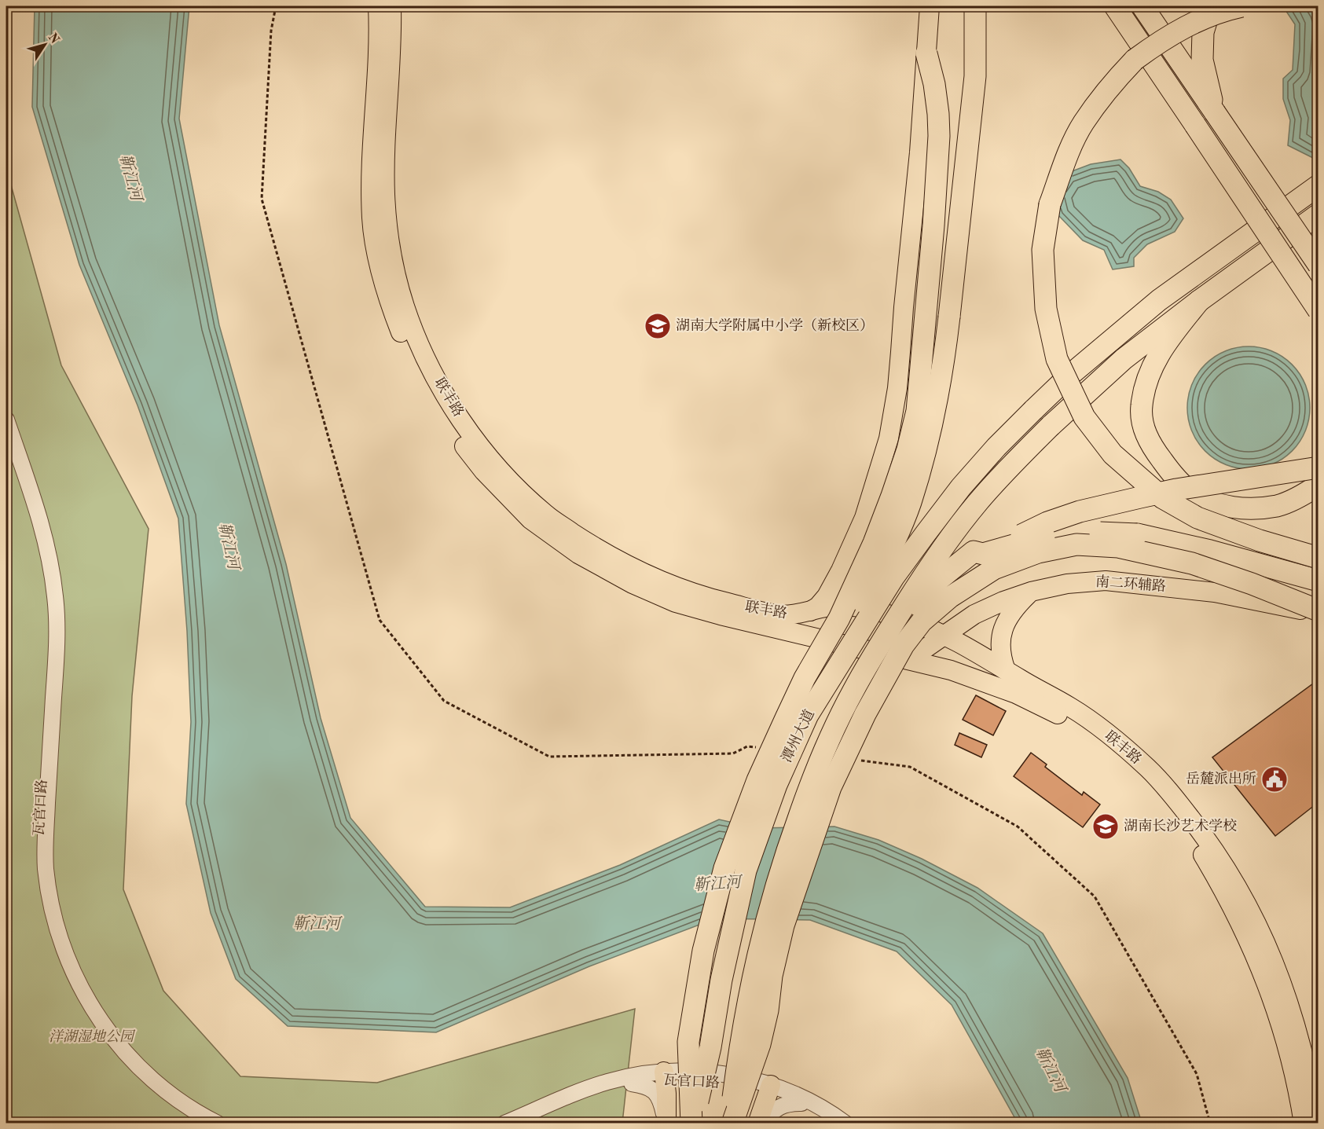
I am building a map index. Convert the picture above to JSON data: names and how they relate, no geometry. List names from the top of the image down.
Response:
{
  "streets": {
    "highway": ["潭州大道"],
    "main road": ["联丰路", "南二环辅路"],
    "street": ["瓦官口路"]
  },
  "crossings": [
    ["联丰路", "南二环辅路"]
  ],
  "water": ["靳江河"],
  "parks": ["洋湖湿地公园"],
  "places": {
    "school or university": ["湖南大学附属中小学（新校区）", "湖南长沙艺术学校"],
    "public building": ["岳麓派出所"]
  },
  "north": "top right"
}
